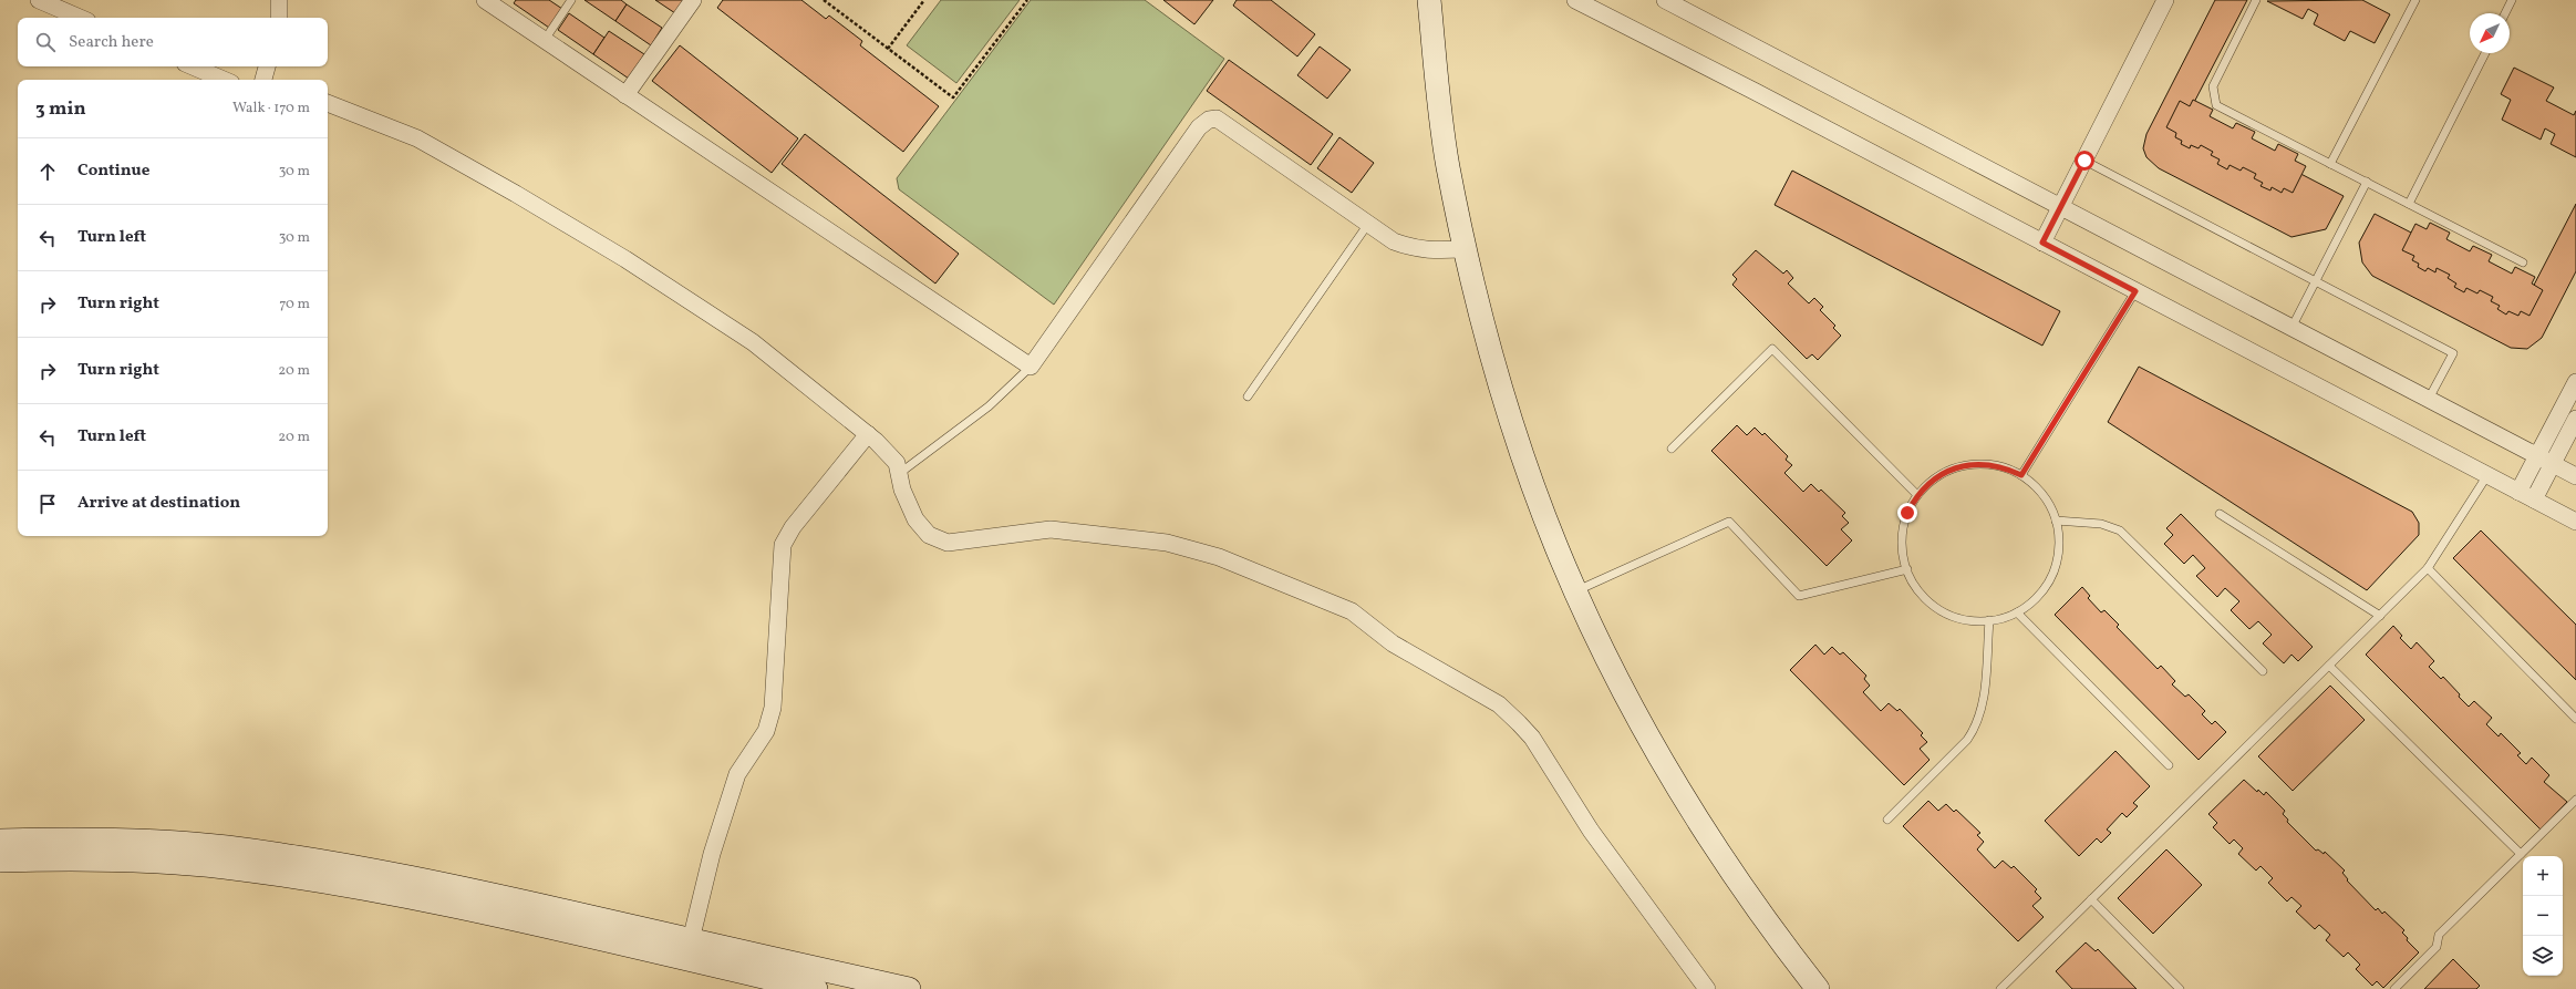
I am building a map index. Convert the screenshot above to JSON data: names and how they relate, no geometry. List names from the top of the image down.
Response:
{
  "north": "bottom left",
  "page": {
    "search": "Search here",
    "heading": ["3 min", "Walk · 170 m"],
    "list": [
      ["Continue", "30 m"],
      ["Turn left", "30 m"],
      ["Turn right", "70 m"],
      ["Turn right", "20 m"],
      ["Turn left", "20 m"],
      "Arrive at destination"
    ],
    "map_buttons": ["+", "−"]
  }
}
